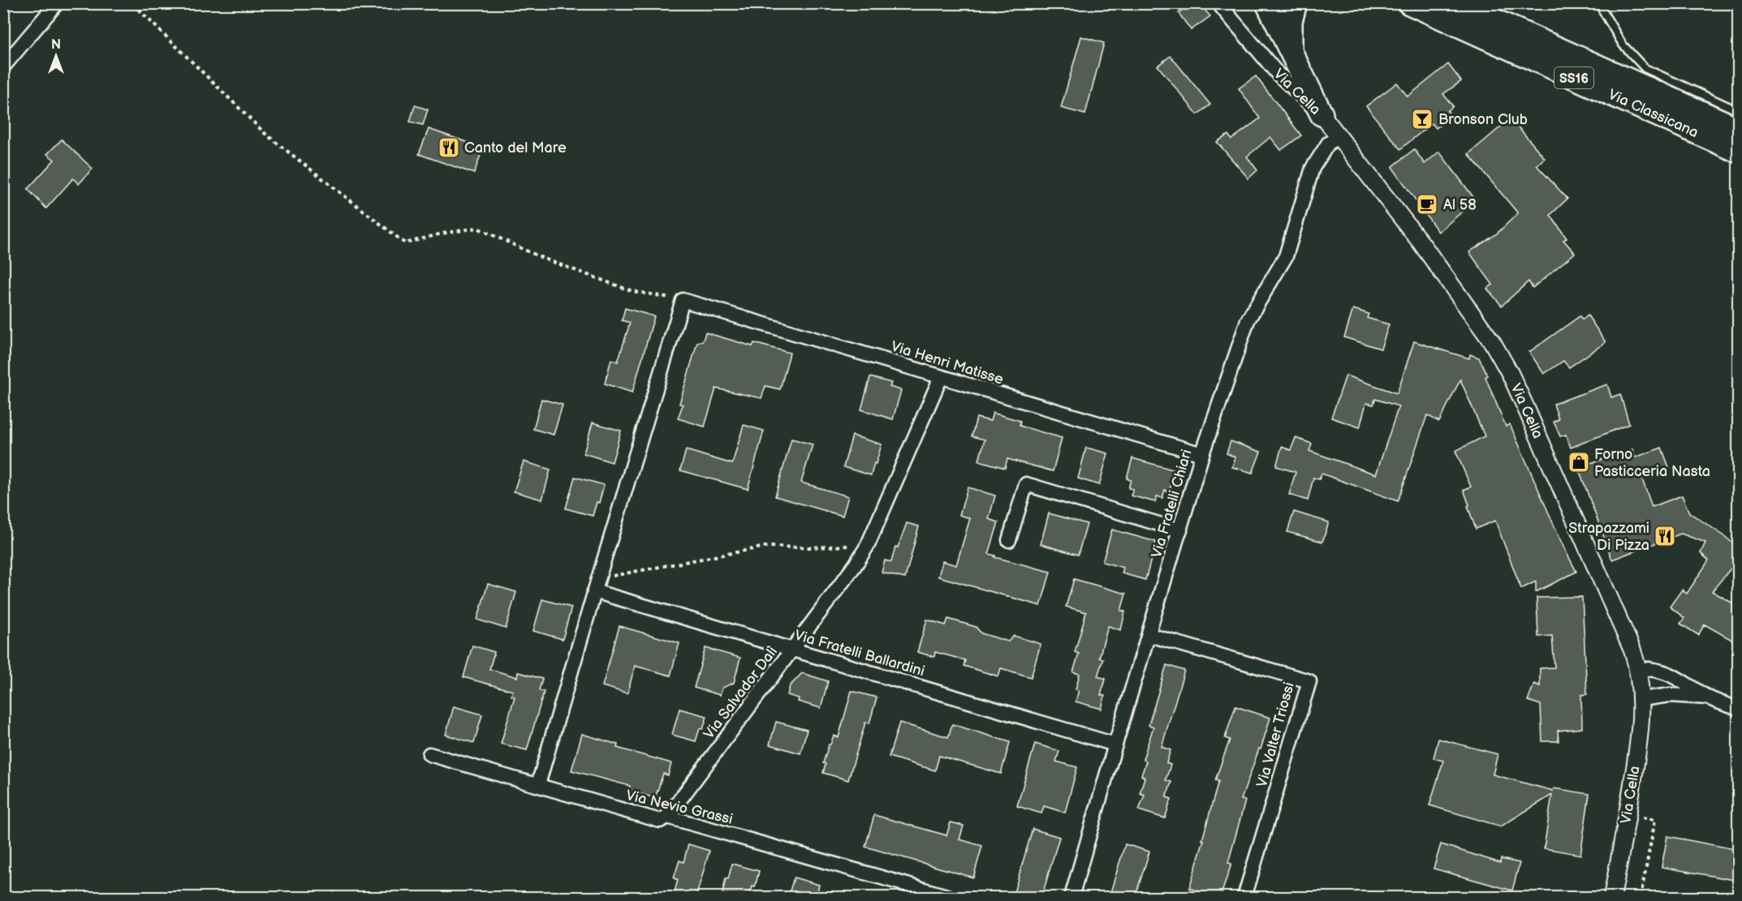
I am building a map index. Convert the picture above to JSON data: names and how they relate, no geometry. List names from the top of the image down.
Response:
{
  "streets": {
    "highway": ["SS16", "Via Classicana"],
    "street": [
      "Via Cella",
      "Via Henri Matisse",
      "Via Fratelli Chiari",
      "Via Fratelli Ballardini",
      "Via Salvador Dalì",
      "Via Valter Triossi",
      "Via Nevio Grassi"
    ]
  },
  "crossings": [
    ["Via Cella", "Via Fratelli Chiari"],
    ["Via Henri Matisse", "Via Fratelli Chiari"],
    ["Via Henri Matisse", "Via Salvador Dalì"],
    ["Via Fratelli Chiari", "Via Fratelli Ballardini"],
    ["Via Fratelli Chiari", "Via Valter Triossi"],
    ["Via Fratelli Ballardini", "Via Salvador Dalì"],
    ["Via Salvador Dalì", "Via Nevio Grassi"]
  ],
  "places": {
    "bar": ["Bronson Club"],
    "restaurant": ["Canto del Mare", "Strapazzami Di Pizza"],
    "cafe": ["Al 58"],
    "shop": ["Forno Pasticceria Nasta"]
  },
  "north": "top"
}
